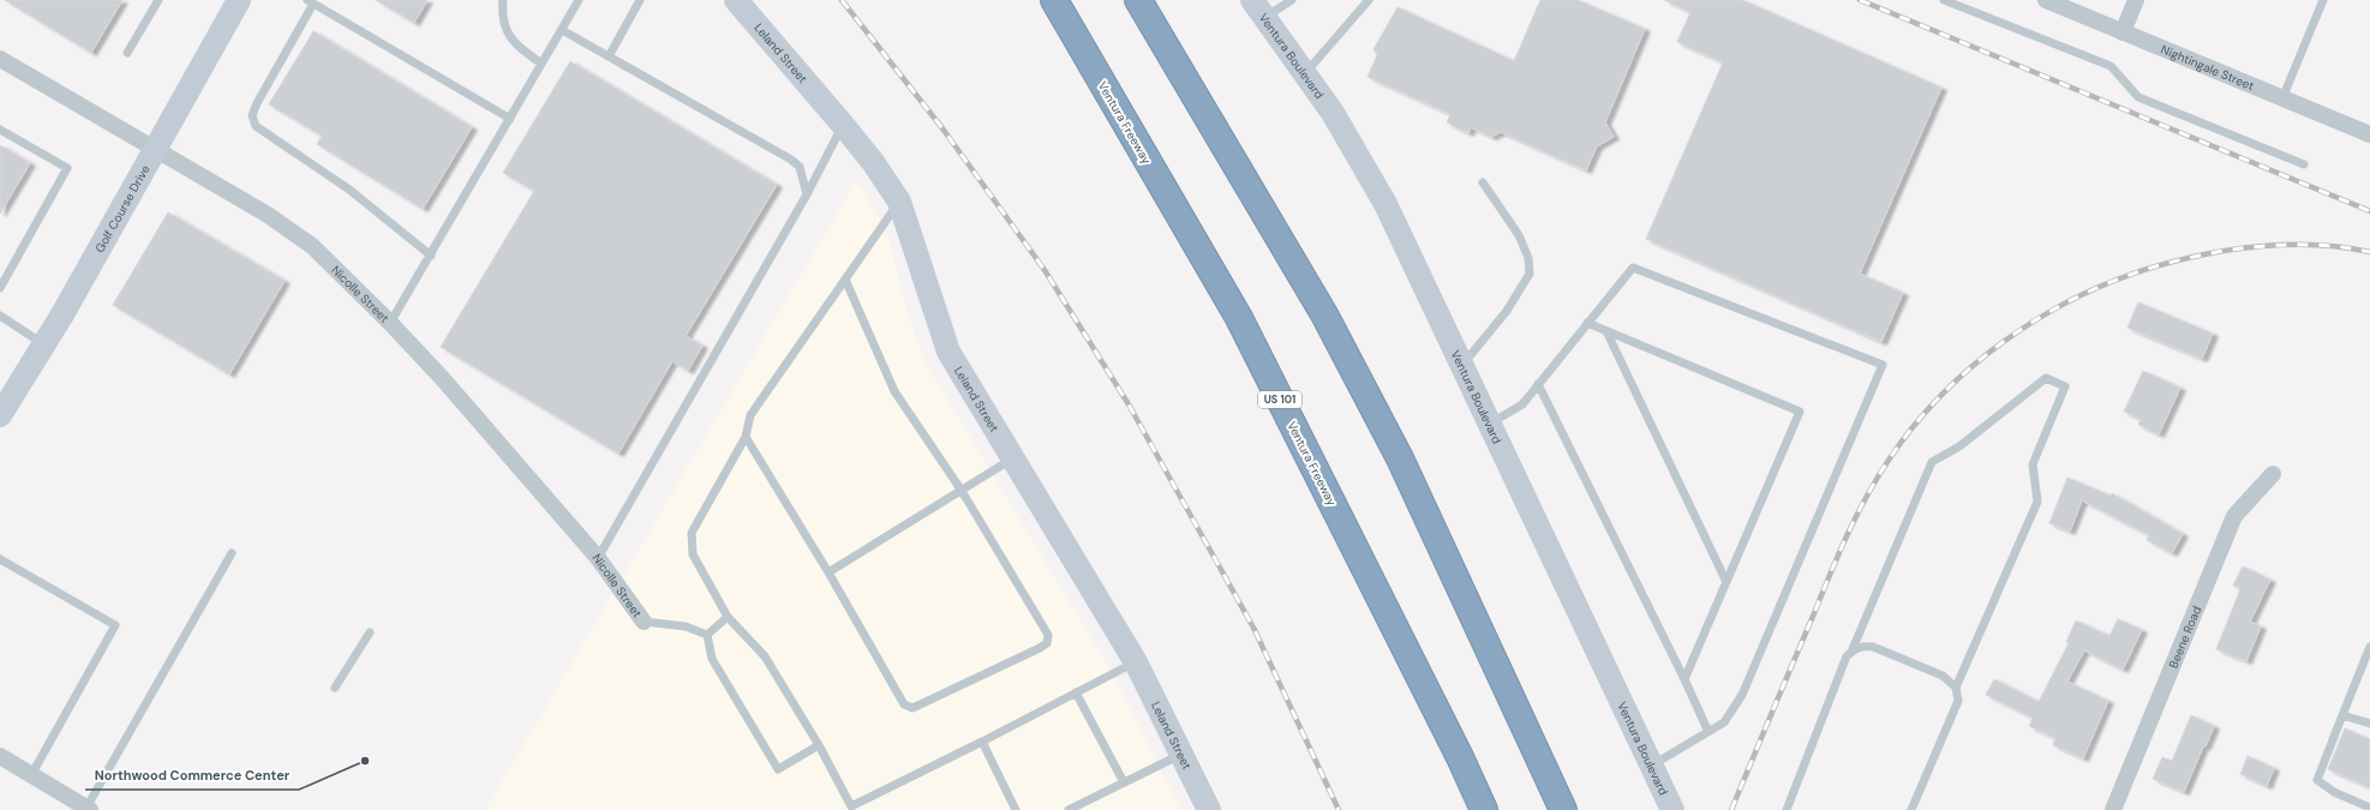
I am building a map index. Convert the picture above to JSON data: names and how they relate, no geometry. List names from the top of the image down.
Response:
{
  "streets": {
    "highway": ["Ventura Freeway", "US 101"],
    "street": [
      "Leland Street",
      "Ventura Boulevard",
      "Nightingale Street",
      "Golf Course Drive",
      "Nicolle Street",
      "Beene Road"
    ]
  },
  "crossings": [
    ["Golf Course Drive", "Nicolle Street"]
  ],
  "places": ["Northwood Commerce Center"]
}
